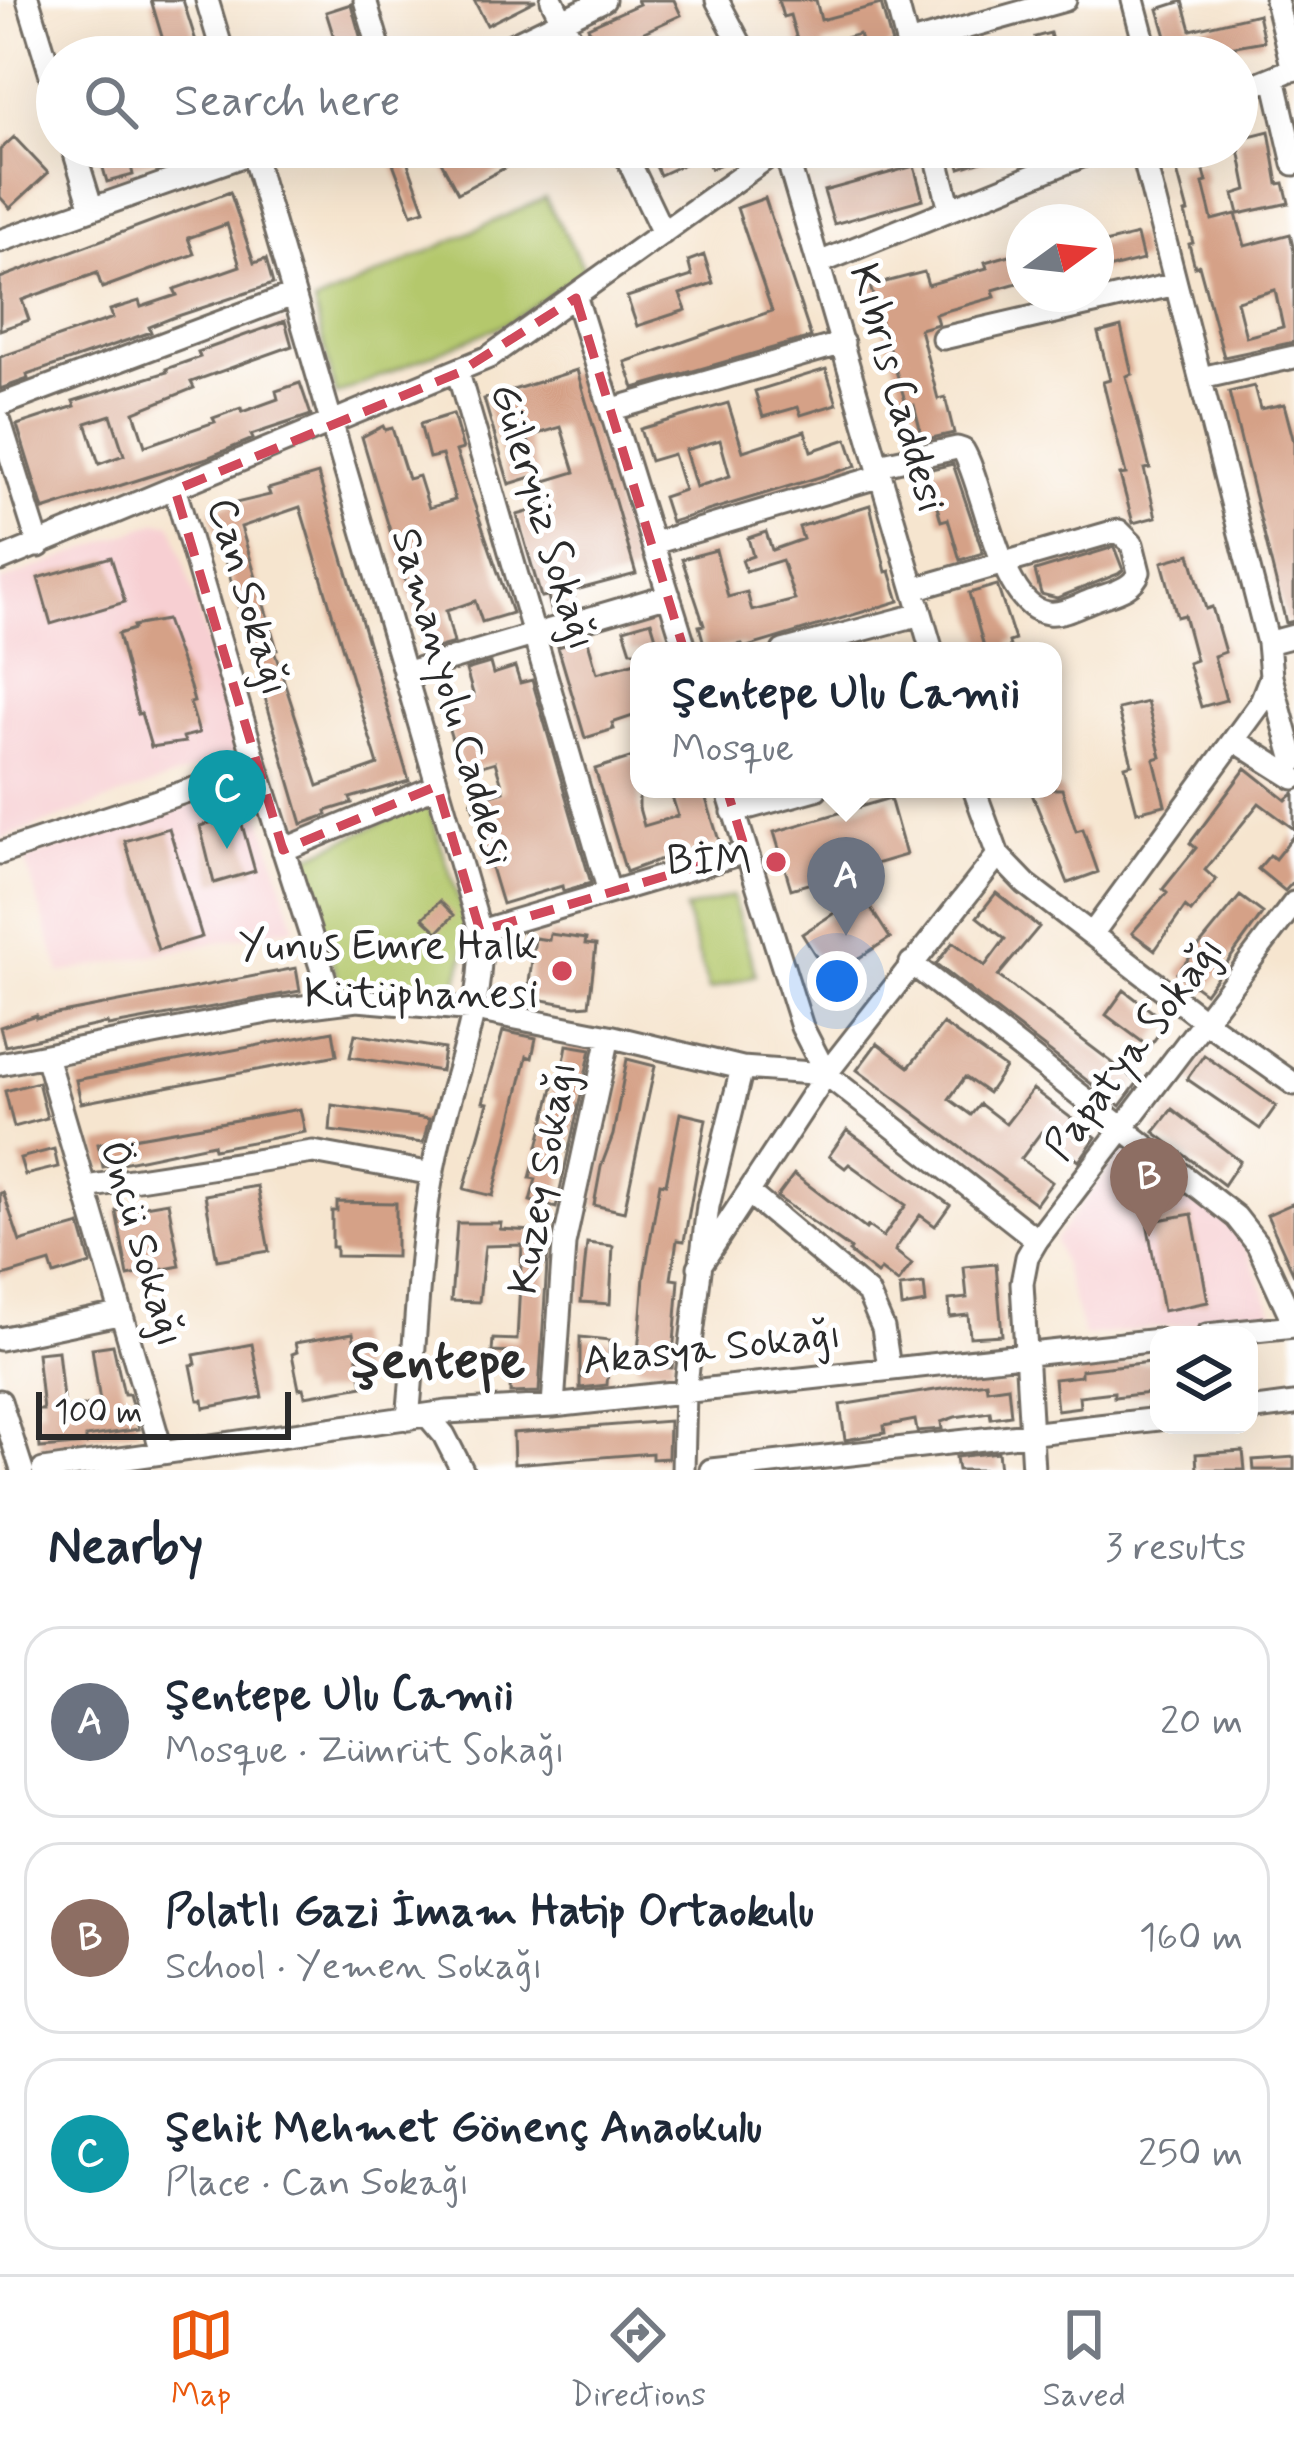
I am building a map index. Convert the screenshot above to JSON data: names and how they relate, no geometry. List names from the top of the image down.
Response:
{
  "streets": {
    "street": [
      "Kıbrıs Caddesi",
      "Güleryüz Sokağı",
      "Can Sokağı",
      "Samanyolu Caddesi",
      "Papatya Sokağı",
      "Kuzey Sokağı",
      "Öncü Sokağı",
      "Akasya Sokağı"
    ]
  },
  "crossings": [
    ["Samanyolu Caddesi", "Akasya Sokağı"],
    ["Kuzey Sokağı", "Akasya Sokağı"],
    ["Öncü Sokağı", "Akasya Sokağı"]
  ],
  "districts": ["Şentepe"],
  "places": ["BİM", "Yunus Emre Halk Kütüphanesi"],
  "scale_bar": "100 m",
  "north": "right",
  "page": {
    "search": "Search here",
    "popup": ["Şentepe Ulu Camii", "Mosque"],
    "pins": ["C", "A", "B"],
    "scale": "100 m",
    "heading": ["Nearby", "3 results"],
    "list": [
      {
        "mark": "A",
        "name": "Şentepe Ulu Camii",
        "note": "Mosque · Zümrüt Sokağı",
        "value": "20 m"
      },
      {
        "mark": "B",
        "name": "Polatlı Gazi İmam Hatip Ortaokulu",
        "note": "School · Yemen Sokağı",
        "value": "160 m"
      },
      {
        "mark": "C",
        "name": "Şehit Mehmet Gönenç Anaokulu",
        "note": "Place · Can Sokağı",
        "value": "250 m"
      }
    ],
    "nav": ["Map", "Directions", "Saved"]
  }
}
